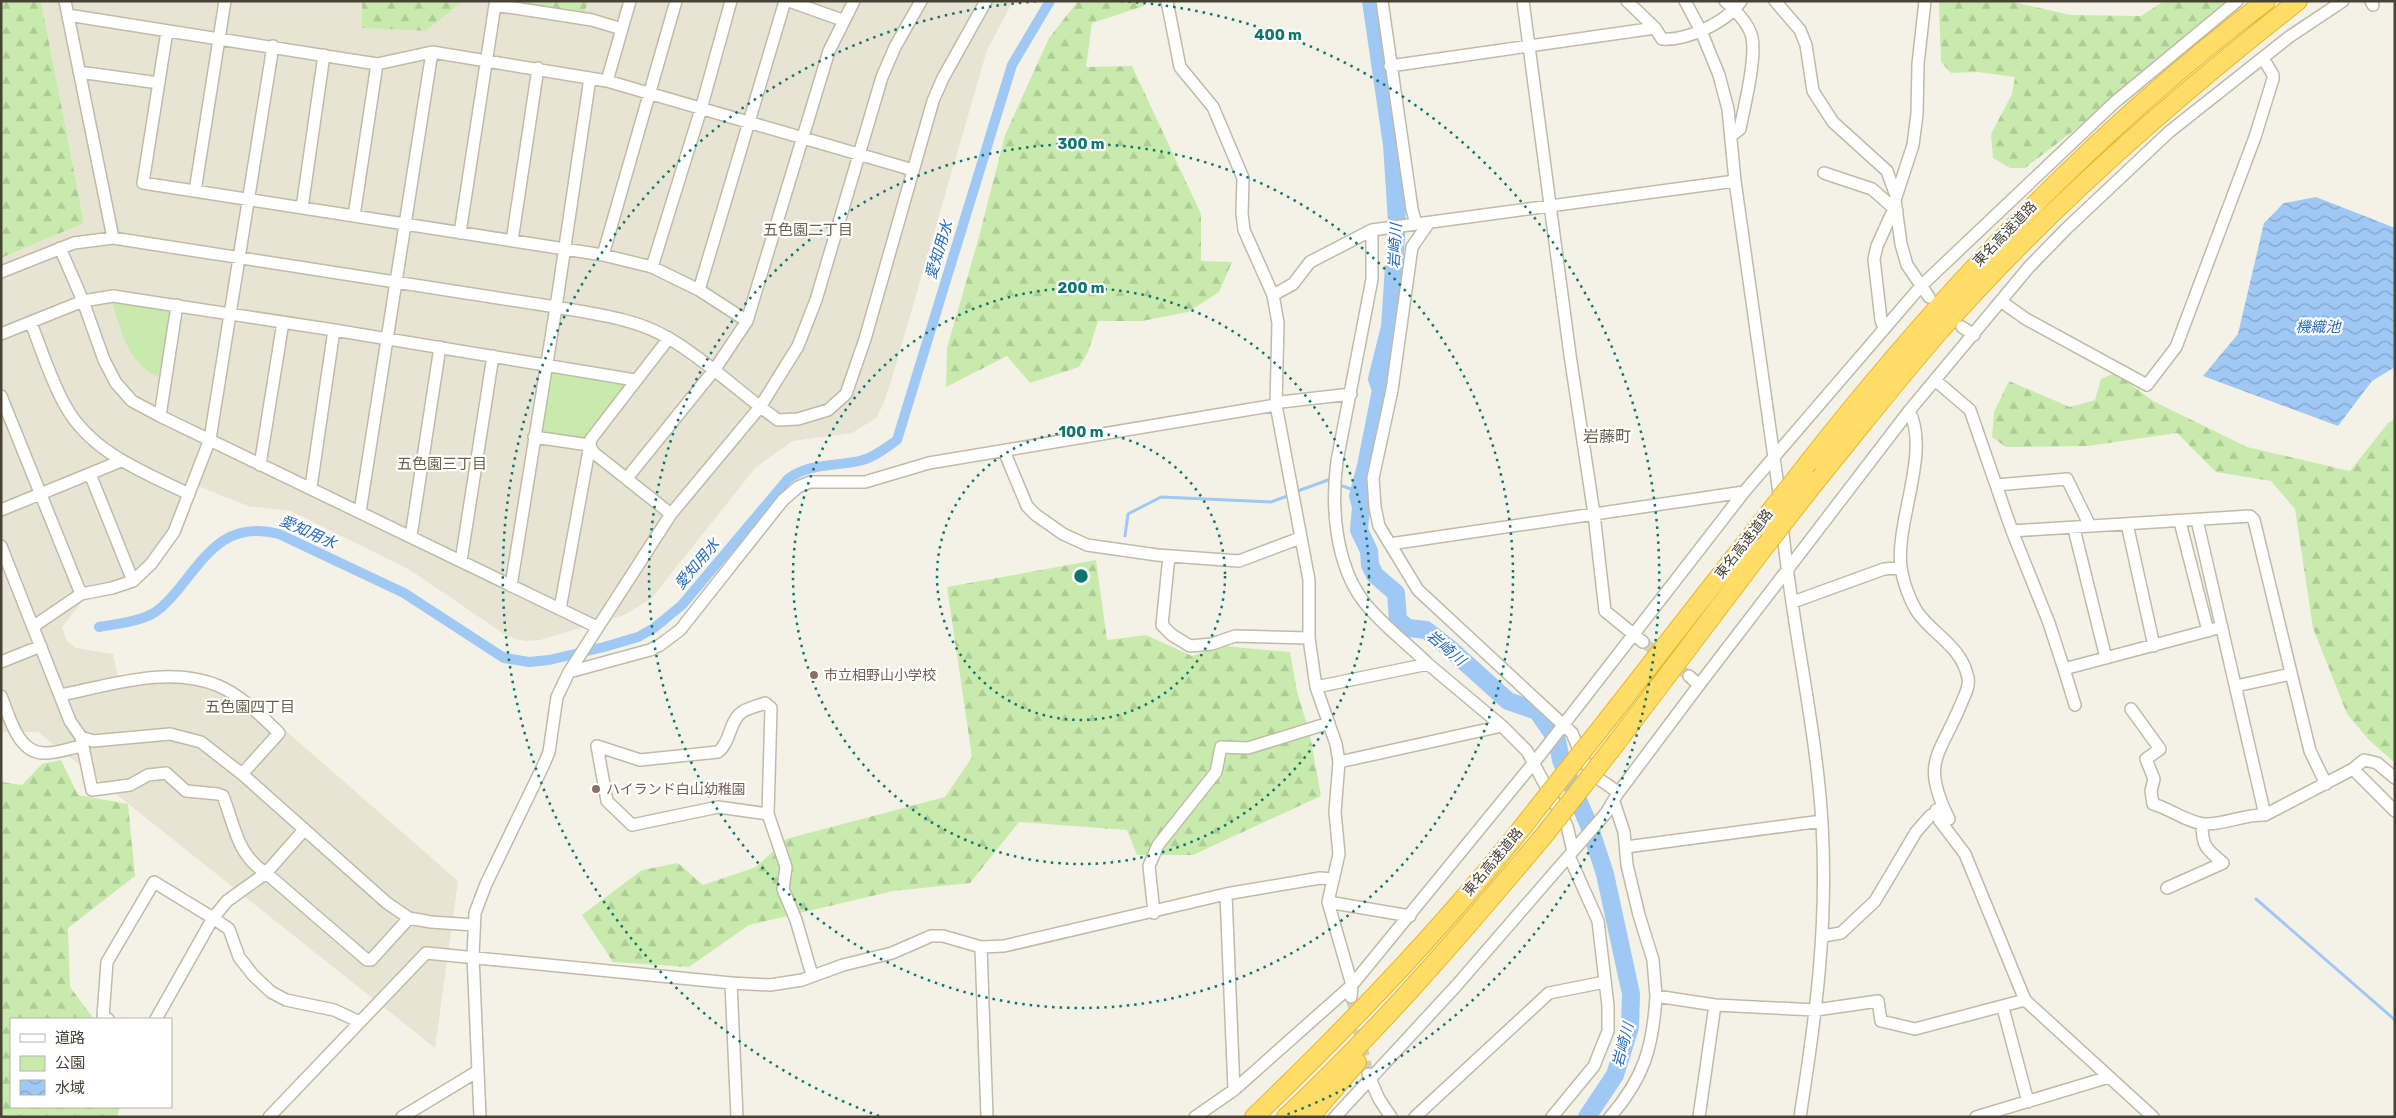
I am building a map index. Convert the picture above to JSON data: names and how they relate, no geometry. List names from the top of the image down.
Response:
{
  "streets": {
    "highway": ["東名高速道路"]
  },
  "districts": [
    "五色園二丁目",
    "岩藤町",
    "五色園三丁目",
    "五色園四丁目"
  ],
  "water": ["岩崎川", "愛知用水", "機織池"],
  "places": ["市立相野山小学校", "ハイランド白山幼稚園"],
  "legend": ["道路", "公園", "水域"],
  "rings": [
    "400 m",
    "300 m",
    "200 m",
    "100 m"
  ]
}
